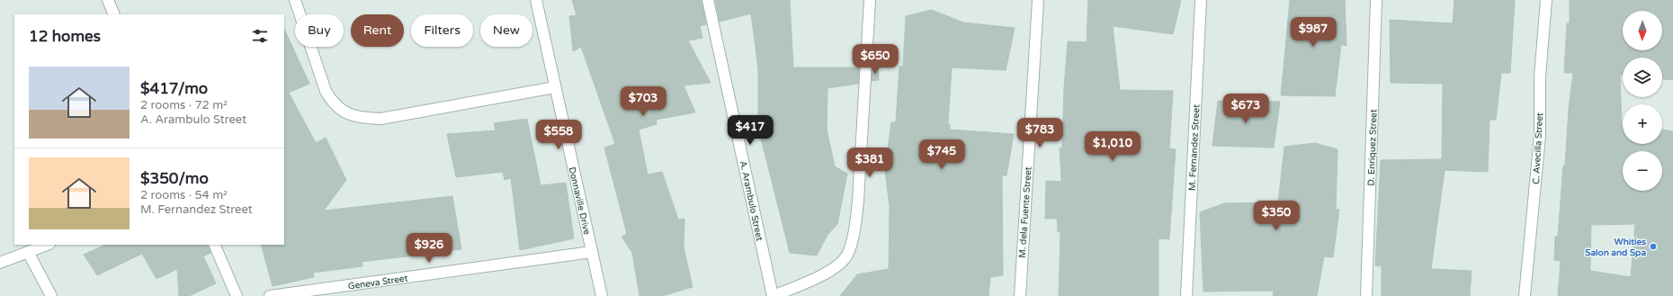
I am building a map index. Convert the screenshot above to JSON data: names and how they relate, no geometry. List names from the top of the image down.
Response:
{
  "streets": {
    "street": [
      "M. Fernandez Street",
      "D. Enriquez Street",
      "C. Avecilla Street",
      "Donnaville Drive",
      "A. Arambulo Street",
      "M. dela Fuente Street",
      "Geneva Street"
    ]
  },
  "crossings": [
    ["Donnaville Drive", "Geneva Street"]
  ],
  "places": ["Whities Salon and Spa"],
  "north": "bottom",
  "page": {
    "map_buttons": ["+", "−"],
    "chip": [
      "Buy",
      "Rent",
      "Filters",
      "New"
    ],
    "heading": "12 homes",
    "price": [
      "$987",
      "$650",
      "$703",
      "$673",
      "$417",
      "$783",
      "$558",
      "$1,010",
      "$745",
      "$381",
      "$350",
      "$926"
    ],
    "list": [
      {
        "name": "$417/mo",
        "note": "2 rooms · 72 m² · A. Arambulo Street"
      },
      {
        "name": "$350/mo",
        "note": "2 rooms · 54 m² · M. Fernandez Street"
      }
    ]
  }
}
